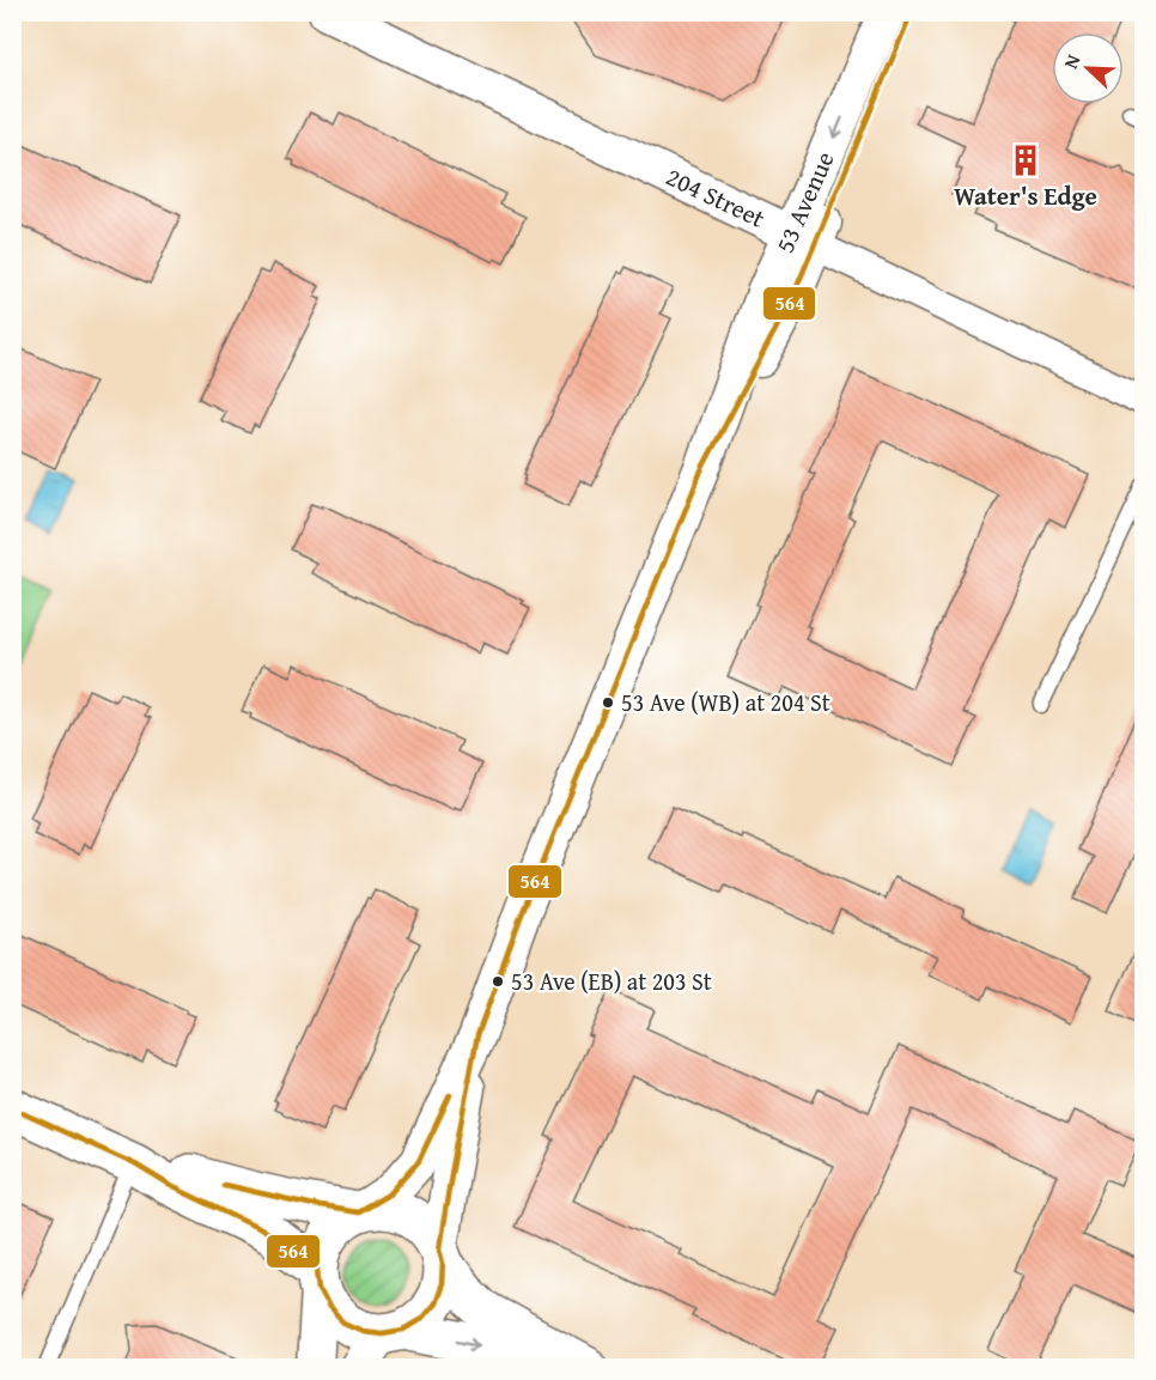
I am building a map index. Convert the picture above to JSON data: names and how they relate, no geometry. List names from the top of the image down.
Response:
{
  "streets": {
    "street": ["204 Street", "53 Avenue"]
  },
  "crossings": [
    ["204 Street", "53 Avenue"]
  ],
  "places": {
    "building": ["Water's Edge"],
    "other": ["53 Ave (WB) at 204 St", "53 Ave (EB) at 203 St"]
  },
  "lines": ["transit line 564"],
  "north": "top left"
}
